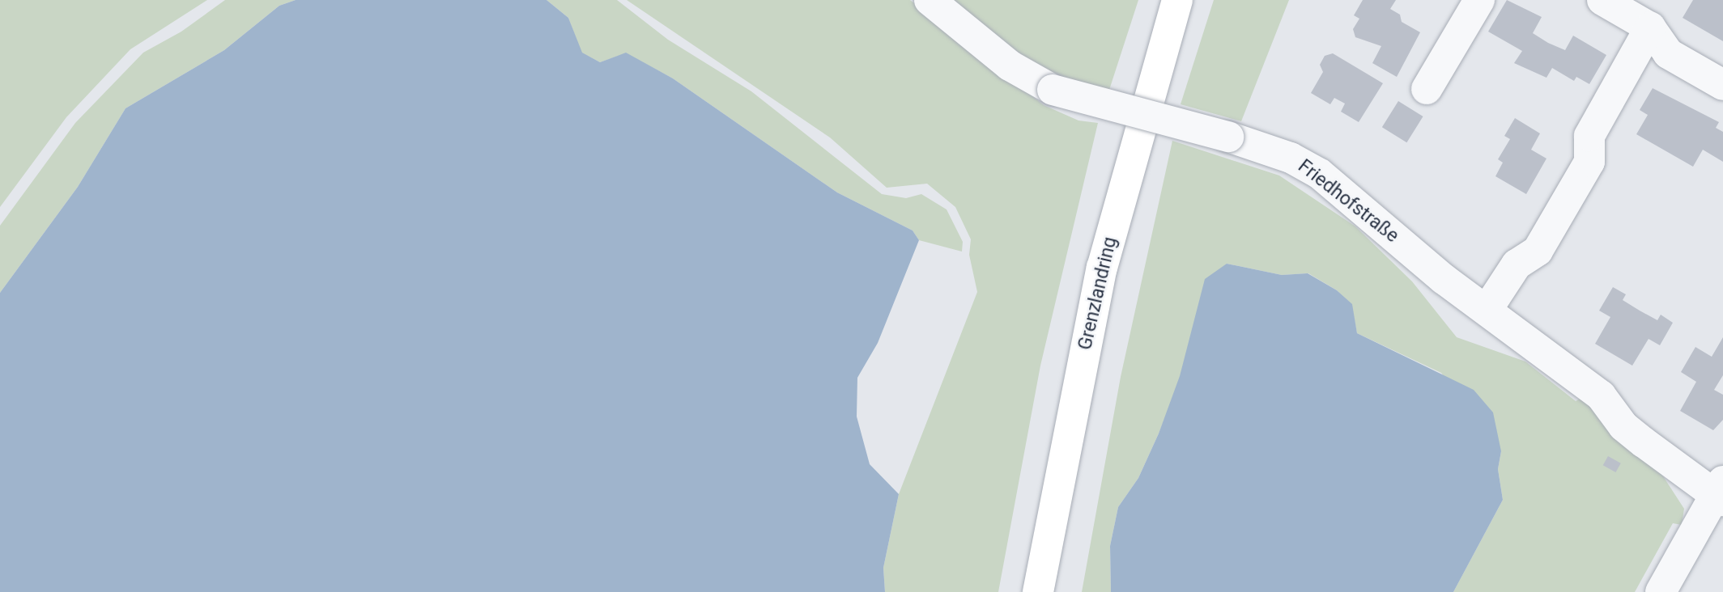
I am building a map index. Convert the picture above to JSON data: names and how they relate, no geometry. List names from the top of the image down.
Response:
{
  "streets": {
    "main road": ["Grenzlandring"],
    "street": ["Friedhofstraße"]
  }
}
